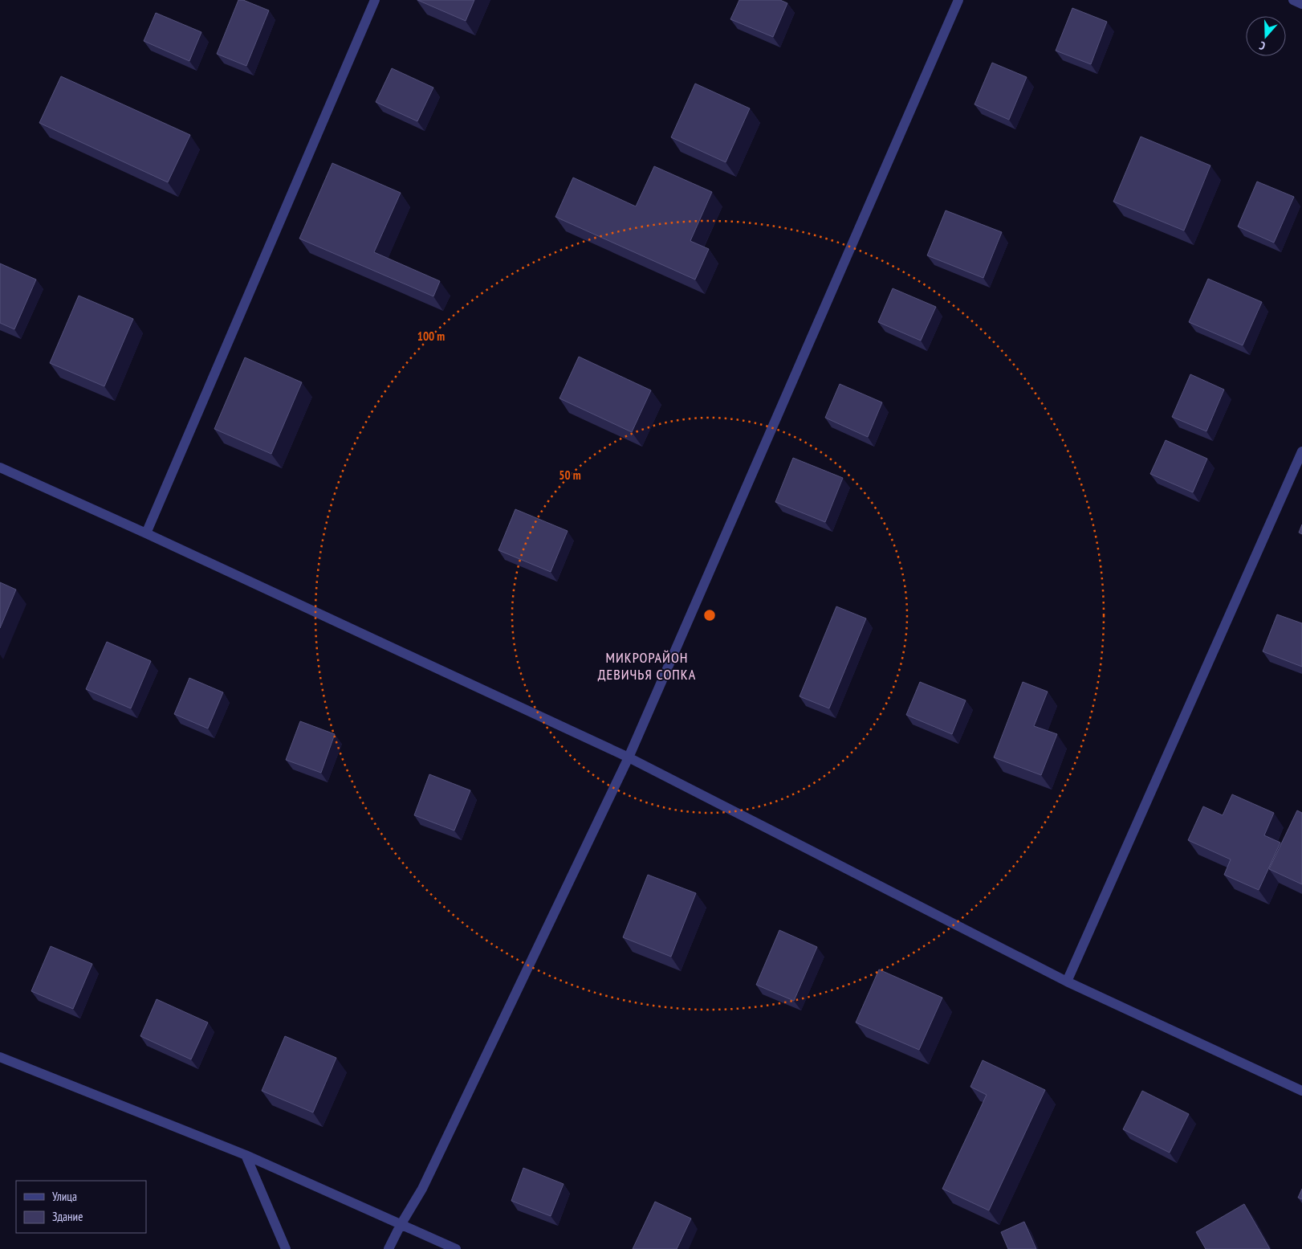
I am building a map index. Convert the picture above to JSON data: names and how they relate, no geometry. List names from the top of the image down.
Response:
{
  "districts": ["МИКРОРАЙОН ДЕВИЧЬЯ СОПКА"],
  "legend": ["Улица", "Здание"],
  "north": "bottom",
  "rings": ["100 m", "50 m"]
}
